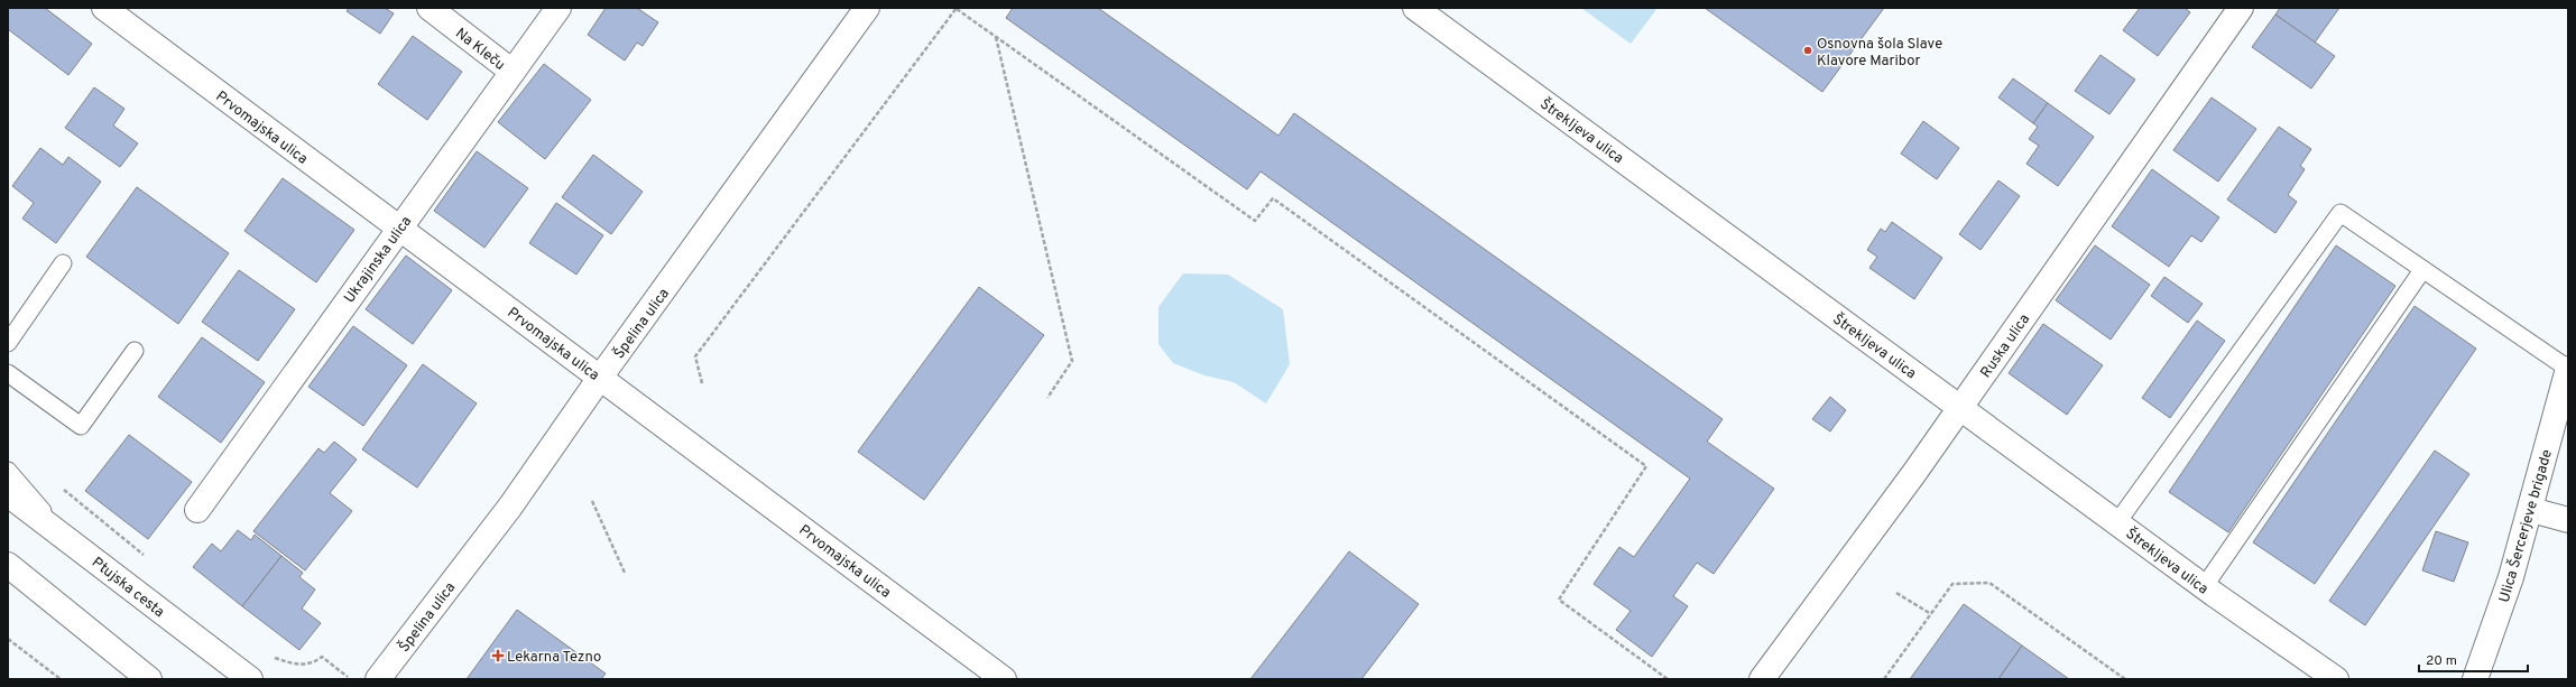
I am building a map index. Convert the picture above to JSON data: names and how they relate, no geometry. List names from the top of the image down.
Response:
{
  "streets": {
    "street": [
      "Na Kleču",
      "Prvomajska ulica",
      "Štrekljeva ulica",
      "Ukrajinska ulica",
      "Špelina ulica",
      "Ruska ulica",
      "Ulica Šercerjeve brigade",
      "Ptujska cesta"
    ]
  },
  "crossings": [
    ["Na Kleču", "Ukrajinska ulica"],
    ["Prvomajska ulica", "Ukrajinska ulica"],
    ["Prvomajska ulica", "Špelina ulica"],
    ["Štrekljeva ulica", "Ruska ulica"]
  ],
  "places": {
    "other": ["Osnovna šola Slave Klavore Maribor"],
    "health": ["Lekarna Tezno"]
  },
  "scale_bar": "20 m"
}
